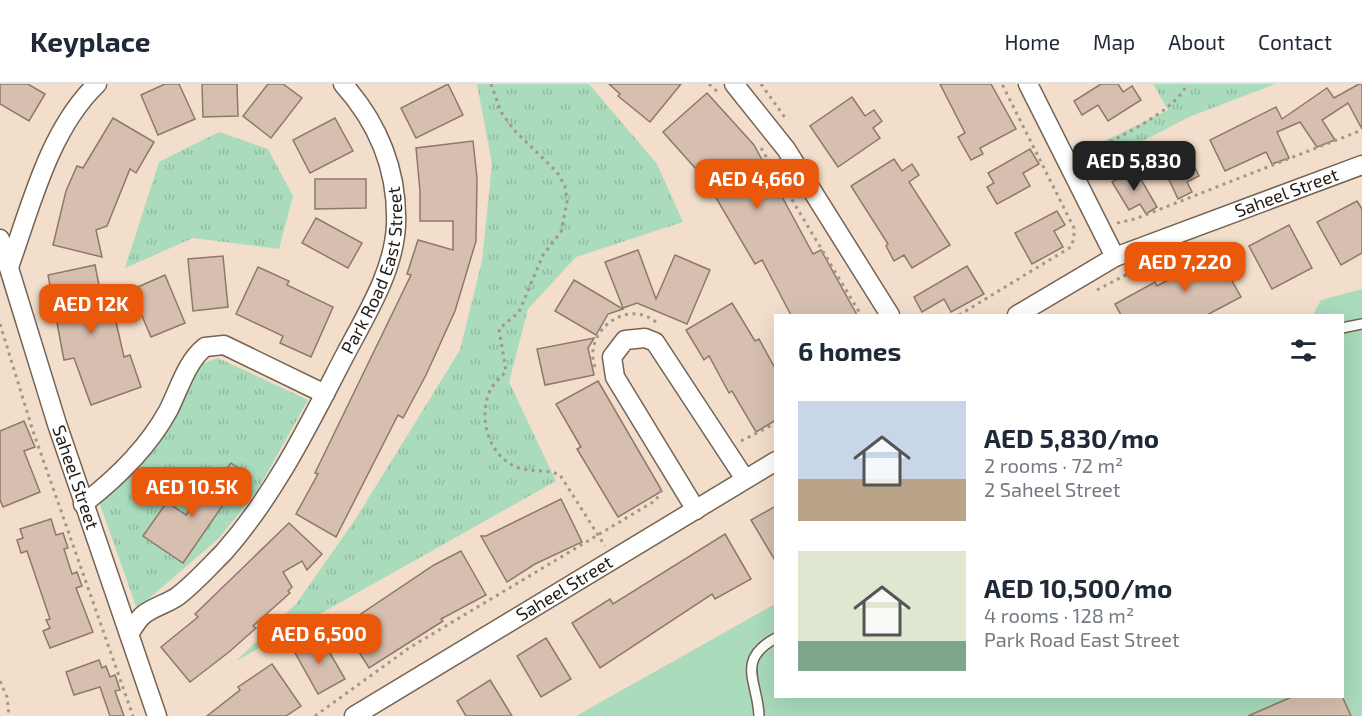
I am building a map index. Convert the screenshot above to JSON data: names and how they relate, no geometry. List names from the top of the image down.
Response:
{
  "streets": {
    "street": ["Saheel Street", "Park Road East Street"]
  },
  "crossings": [
    ["Saheel Street", "Park Road East Street"]
  ],
  "page": {
    "header": "Keyplace",
    "nav": [
      "Home",
      "Map",
      "About",
      "Contact"
    ],
    "price": [
      "AED 5,830",
      "AED 4,660",
      "AED 7,220",
      "AED 12K",
      "AED 10.5K",
      "AED 6,500"
    ],
    "heading": "6 homes",
    "list": [
      {
        "name": "AED 5,830/mo",
        "note": "2 rooms · 72 m² · 2 Saheel Street"
      },
      {
        "name": "AED 10,500/mo",
        "note": "4 rooms · 128 m² · Park Road East Street"
      }
    ]
  }
}
